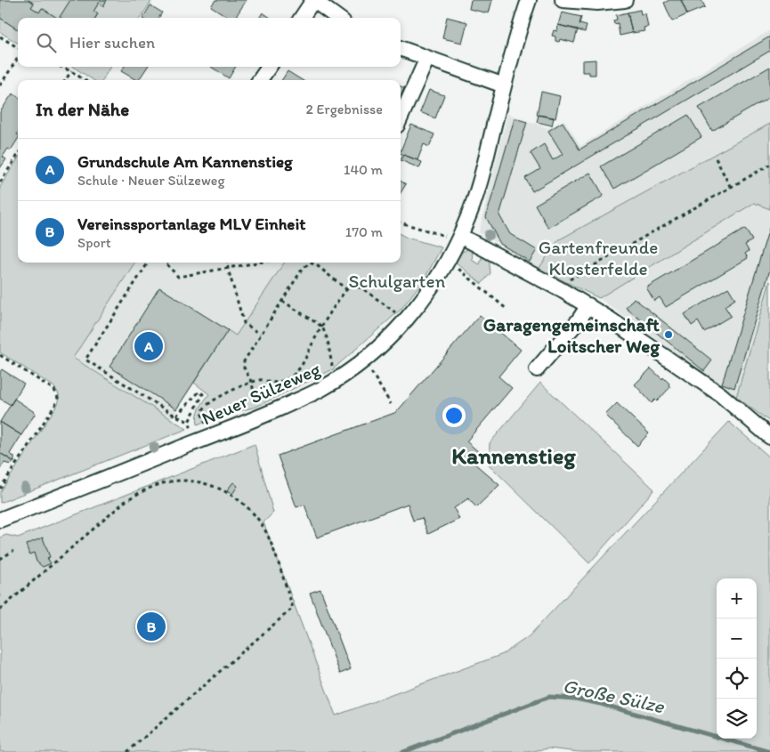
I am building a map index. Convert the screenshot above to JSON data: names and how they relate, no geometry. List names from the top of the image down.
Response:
{
  "streets": {
    "street": ["Neuer Sülzeweg"]
  },
  "districts": ["Kannenstieg"],
  "water": ["Große Sülze"],
  "parks": ["Gartenfreunde Klosterfelde", "Schulgarten"],
  "places": ["Garagengemeinschaft Loitscher Weg"],
  "page": {
    "search": "Hier suchen",
    "heading": ["In der Nähe", "2 Ergebnisse"],
    "list": [
      {
        "mark": "A",
        "name": "Grundschule Am Kannenstieg",
        "note": "Schule · Neuer Sülzeweg",
        "value": "140 m"
      },
      {
        "mark": "B",
        "name": "Vereinssportanlage MLV Einheit",
        "note": "Sport",
        "value": "170 m"
      }
    ],
    "pins": ["A", "B"],
    "map_buttons": ["+", "−"]
  }
}
